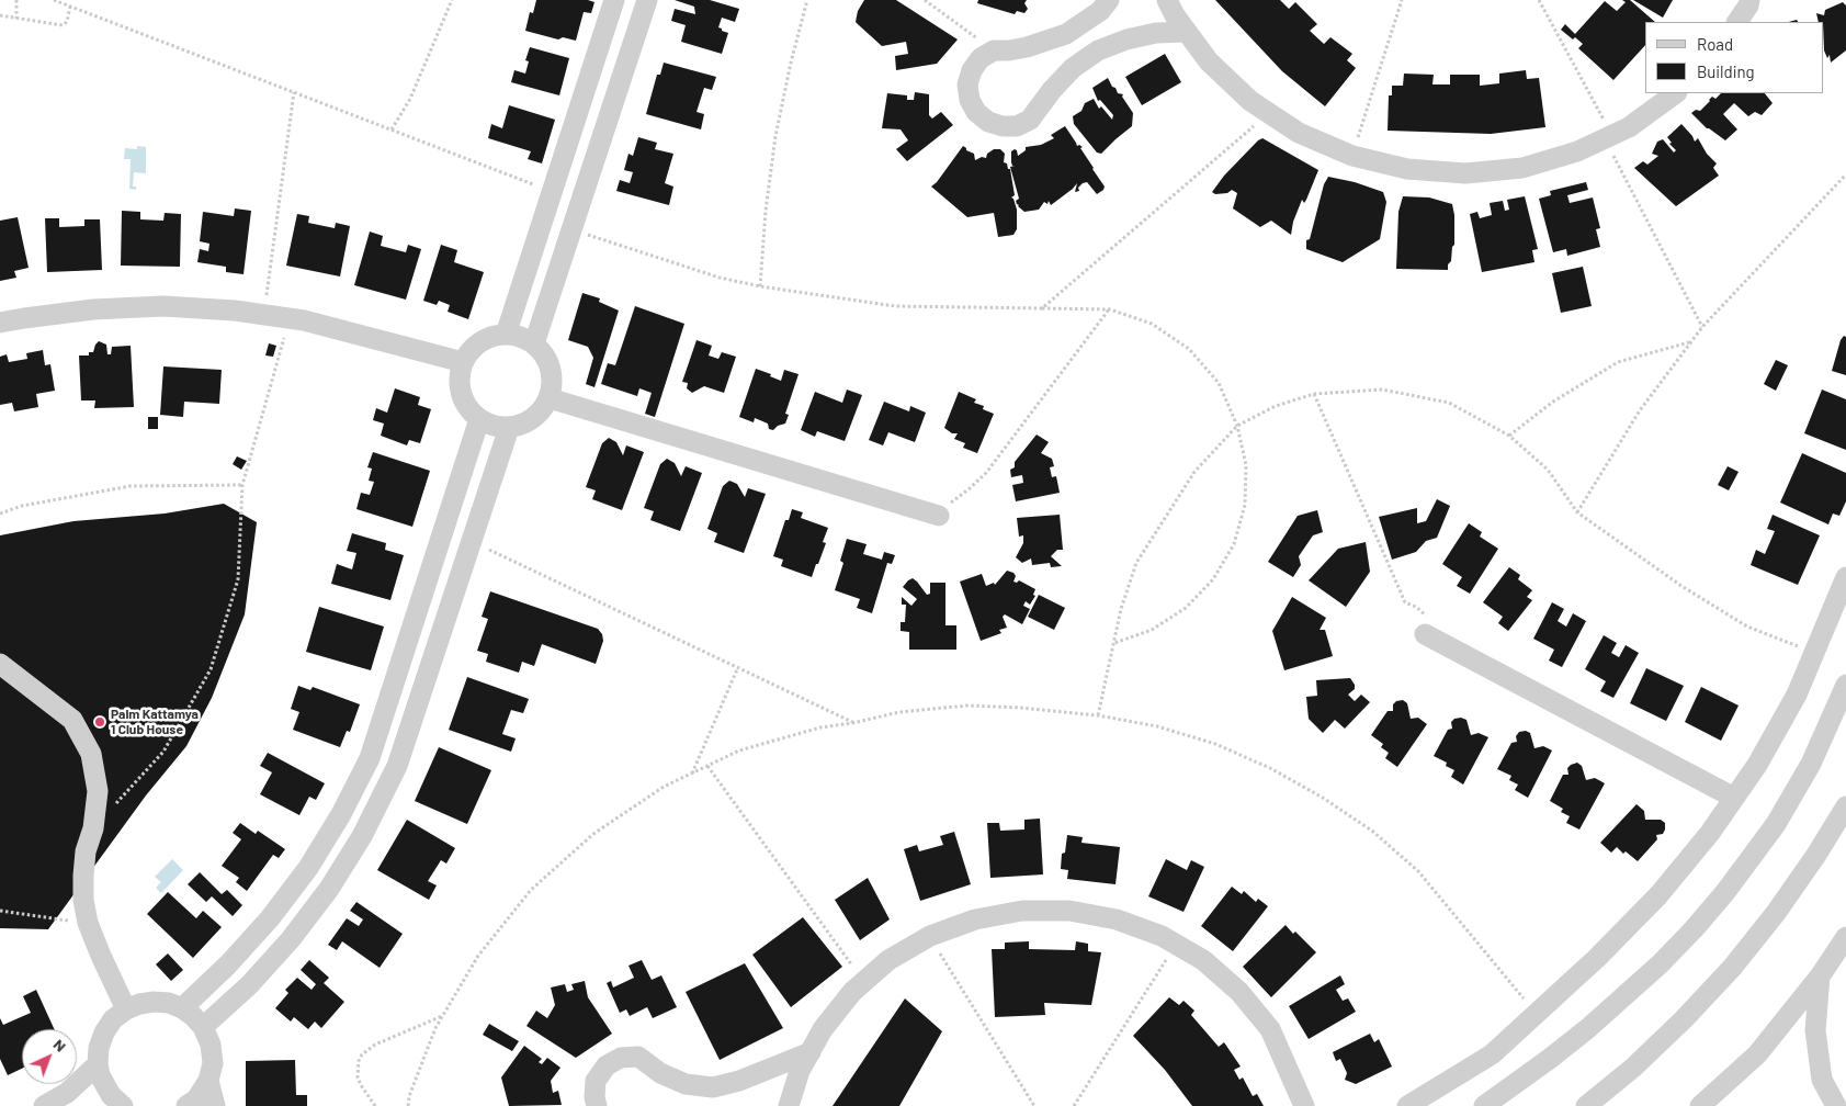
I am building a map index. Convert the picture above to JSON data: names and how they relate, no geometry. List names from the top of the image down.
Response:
{
  "places": ["Palm Kattamya 1 Club House"],
  "legend": ["Road", "Building"],
  "north": "top right"
}
